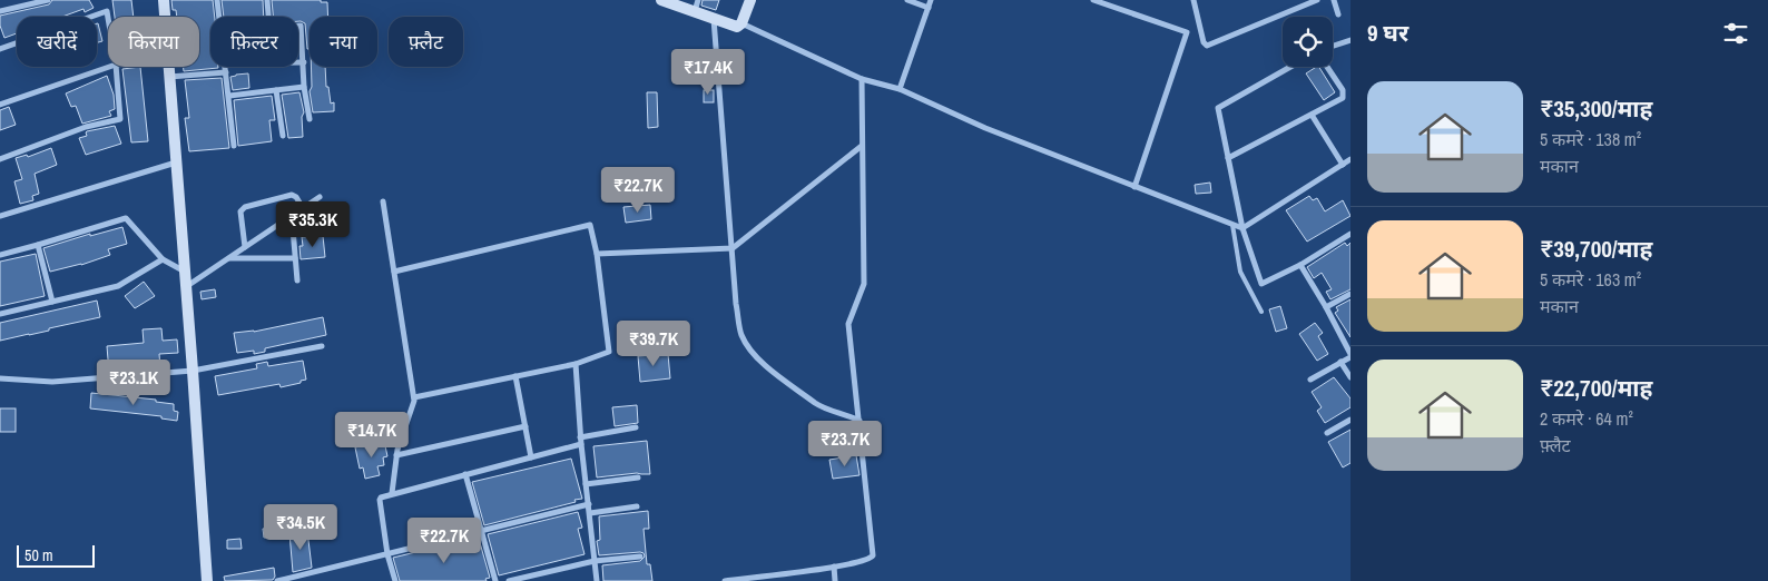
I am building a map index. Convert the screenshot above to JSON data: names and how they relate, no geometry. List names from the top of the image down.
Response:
{
  "scale_bar": "50 m",
  "page": {
    "heading": "9 घर",
    "chip": [
      "खरीदें",
      "किराया",
      "फ़िल्टर",
      "नया",
      "फ़्लैट"
    ],
    "price": [
      "₹17.4K",
      "₹22.7K",
      "₹35.3K",
      "₹39.7K",
      "₹23.1K",
      "₹14.7K",
      "₹23.7K",
      "₹34.5K",
      "₹22.7K"
    ],
    "list": [
      {
        "name": "₹35,300/माह",
        "note": "5 कमरे · 138 m² · मकान"
      },
      {
        "name": "₹39,700/माह",
        "note": "5 कमरे · 163 m² · मकान"
      },
      {
        "name": "₹22,700/माह",
        "note": "2 कमरे · 64 m² · फ़्लैट"
      }
    ],
    "scale": "50 m"
  }
}
